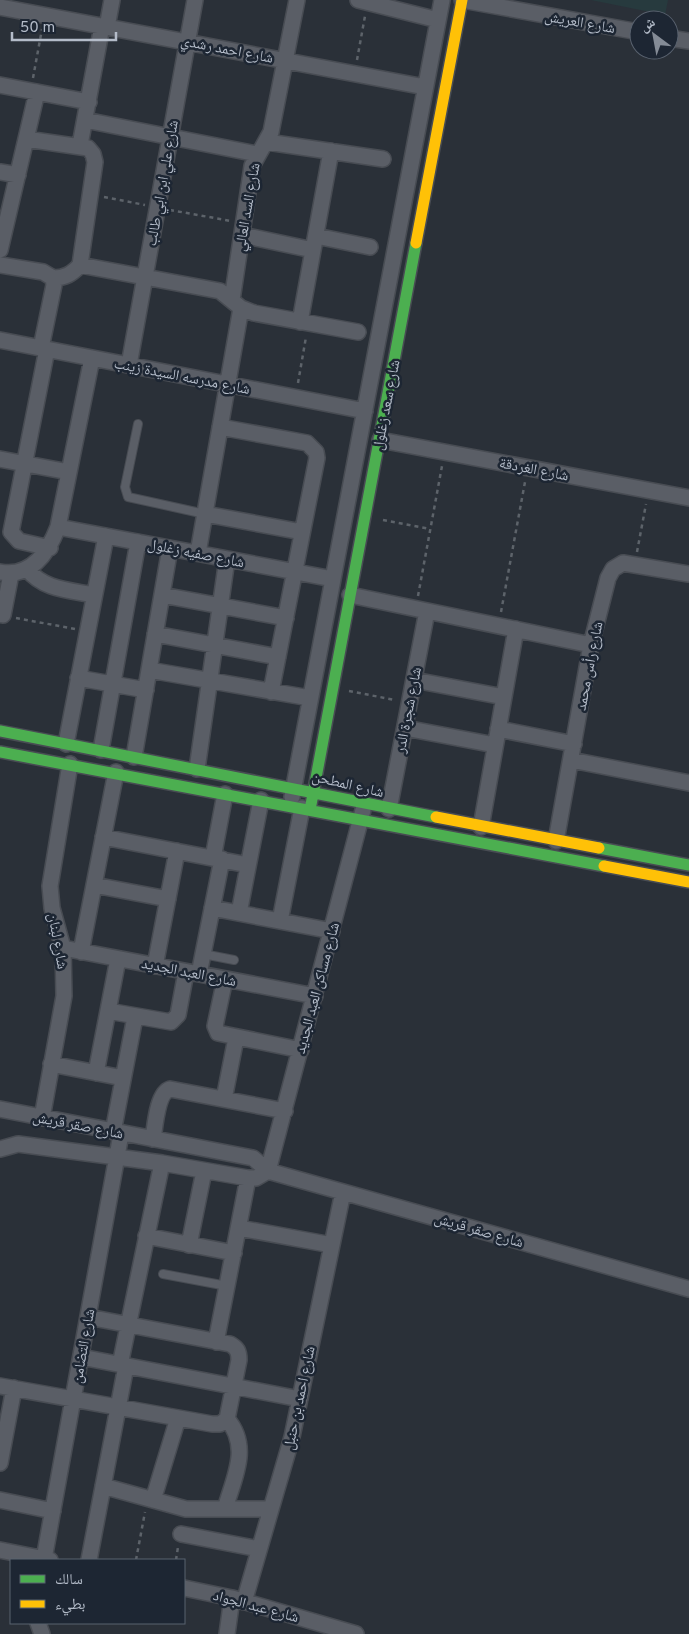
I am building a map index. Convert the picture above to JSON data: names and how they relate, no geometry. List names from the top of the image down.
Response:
{
  "streets": {
    "street": [
      "شارع العريش",
      "شارع احمد رشدي",
      "شارع علي ابن ابي طالب",
      "شارع السد العالي",
      "شارع مدرسه السيدة زينب",
      "شارع سعد زغلول",
      "شارع الغردقة",
      "شارع صفيه زغلول",
      "شارع رأس محمد",
      "شارع شجرة الدر",
      "شارع المطحن",
      "شارع لبنان",
      "شارع العبد الجديد",
      "شارع مساكن العبد الجديد",
      "شارع صقر قريش",
      "شارع التضامن",
      "شارع احمد بن حنبل",
      "شارع عبد الجواد"
    ]
  },
  "crossings": [
    ["شارع العريش", "شارع سعد زغلول"],
    ["شارع احمد رشدي", "شارع علي ابن ابي طالب"],
    ["شارع احمد رشدي", "شارع السد العالي"],
    ["شارع احمد رشدي", "شارع سعد زغلول"],
    ["شارع علي ابن ابي طالب", "شارع مدرسه السيدة زينب"],
    ["شارع السد العالي", "شارع مدرسه السيدة زينب"],
    ["شارع السد العالي", "شارع صفيه زغلول"],
    ["شارع مدرسه السيدة زينب", "شارع سعد زغلول"],
    ["شارع سعد زغلول", "شارع الغردقة"],
    ["شارع سعد زغلول", "شارع صفيه زغلول"],
    ["شارع سعد زغلول", "شارع المطحن"],
    ["شارع رأس محمد", "شارع المطحن"],
    ["شارع شجرة الدر", "شارع المطحن"],
    ["شارع المطحن", "شارع مساكن العبد الجديد"],
    ["شارع لبنان", "شارع العبد الجديد"],
    ["شارع لبنان", "شارع صقر قريش"],
    ["شارع العبد الجديد", "شارع مساكن العبد الجديد"],
    ["شارع مساكن العبد الجديد", "شارع صقر قريش"],
    ["شارع صقر قريش", "شارع التضامن"],
    ["شارع صقر قريش", "شارع احمد بن حنبل"],
    ["شارع احمد بن حنبل", "شارع عبد الجواد"]
  ],
  "legend": ["سالك", "بطيء"],
  "scale_bar": "50 m",
  "north": "top left"
}
